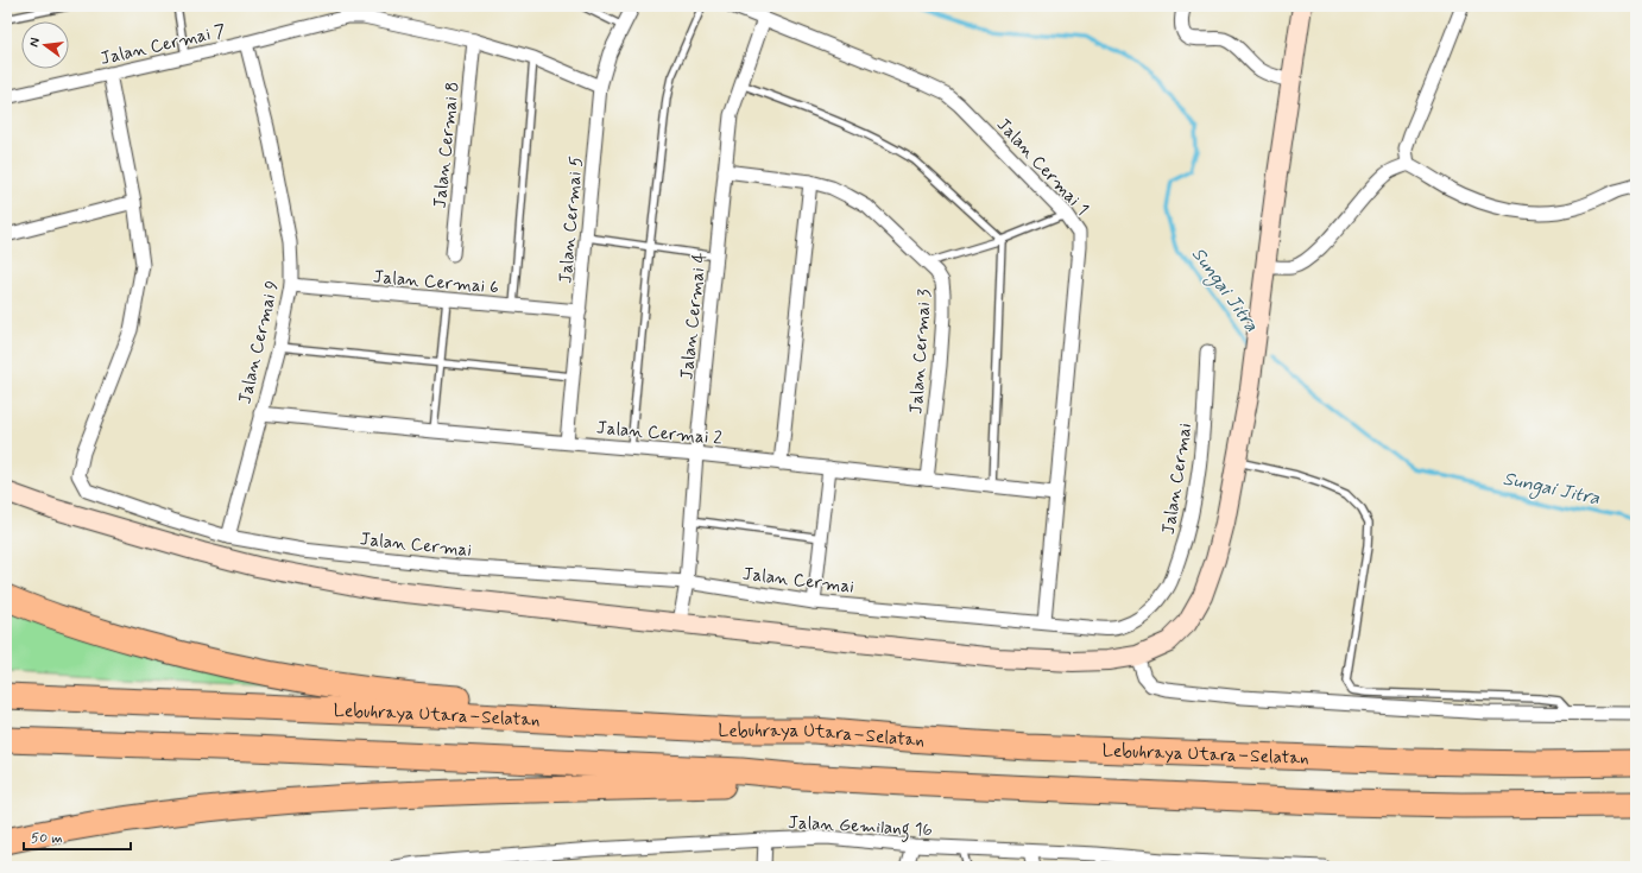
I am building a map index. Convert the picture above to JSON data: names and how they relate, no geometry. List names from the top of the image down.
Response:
{
  "streets": {
    "highway": ["Lebuhraya Utara–Selatan"],
    "street": [
      "Jalan Cermai 7",
      "Jalan Cermai 8",
      "Jalan Cermai 1",
      "Jalan Cermai 5",
      "Jalan Cermai 6",
      "Jalan Cermai 4",
      "Jalan Cermai 9",
      "Jalan Cermai 3",
      "Jalan Cermai 2",
      "Jalan Cermai",
      "Jalan Gemilang 16"
    ]
  },
  "crossings": [
    ["Jalan Cermai 7", "Jalan Cermai 8"],
    ["Jalan Cermai 7", "Jalan Cermai 5"],
    ["Jalan Cermai 7", "Jalan Cermai 9"],
    ["Jalan Cermai 7", "Jalan Cermai"],
    ["Jalan Cermai 1", "Jalan Cermai 4"],
    ["Jalan Cermai 1", "Jalan Cermai 2"],
    ["Jalan Cermai 1", "Jalan Cermai"],
    ["Jalan Cermai 5", "Jalan Cermai 6"],
    ["Jalan Cermai 5", "Jalan Cermai 2"],
    ["Jalan Cermai 6", "Jalan Cermai 9"],
    ["Jalan Cermai 4", "Jalan Cermai 3"],
    ["Jalan Cermai 4", "Jalan Cermai 2"],
    ["Jalan Cermai 4", "Jalan Cermai"],
    ["Jalan Cermai 9", "Jalan Cermai 2"],
    ["Jalan Cermai 9", "Jalan Cermai"],
    ["Jalan Cermai 3", "Jalan Cermai 2"]
  ],
  "water": ["Sungai Jitra"],
  "scale_bar": "50 m",
  "north": "left"
}
